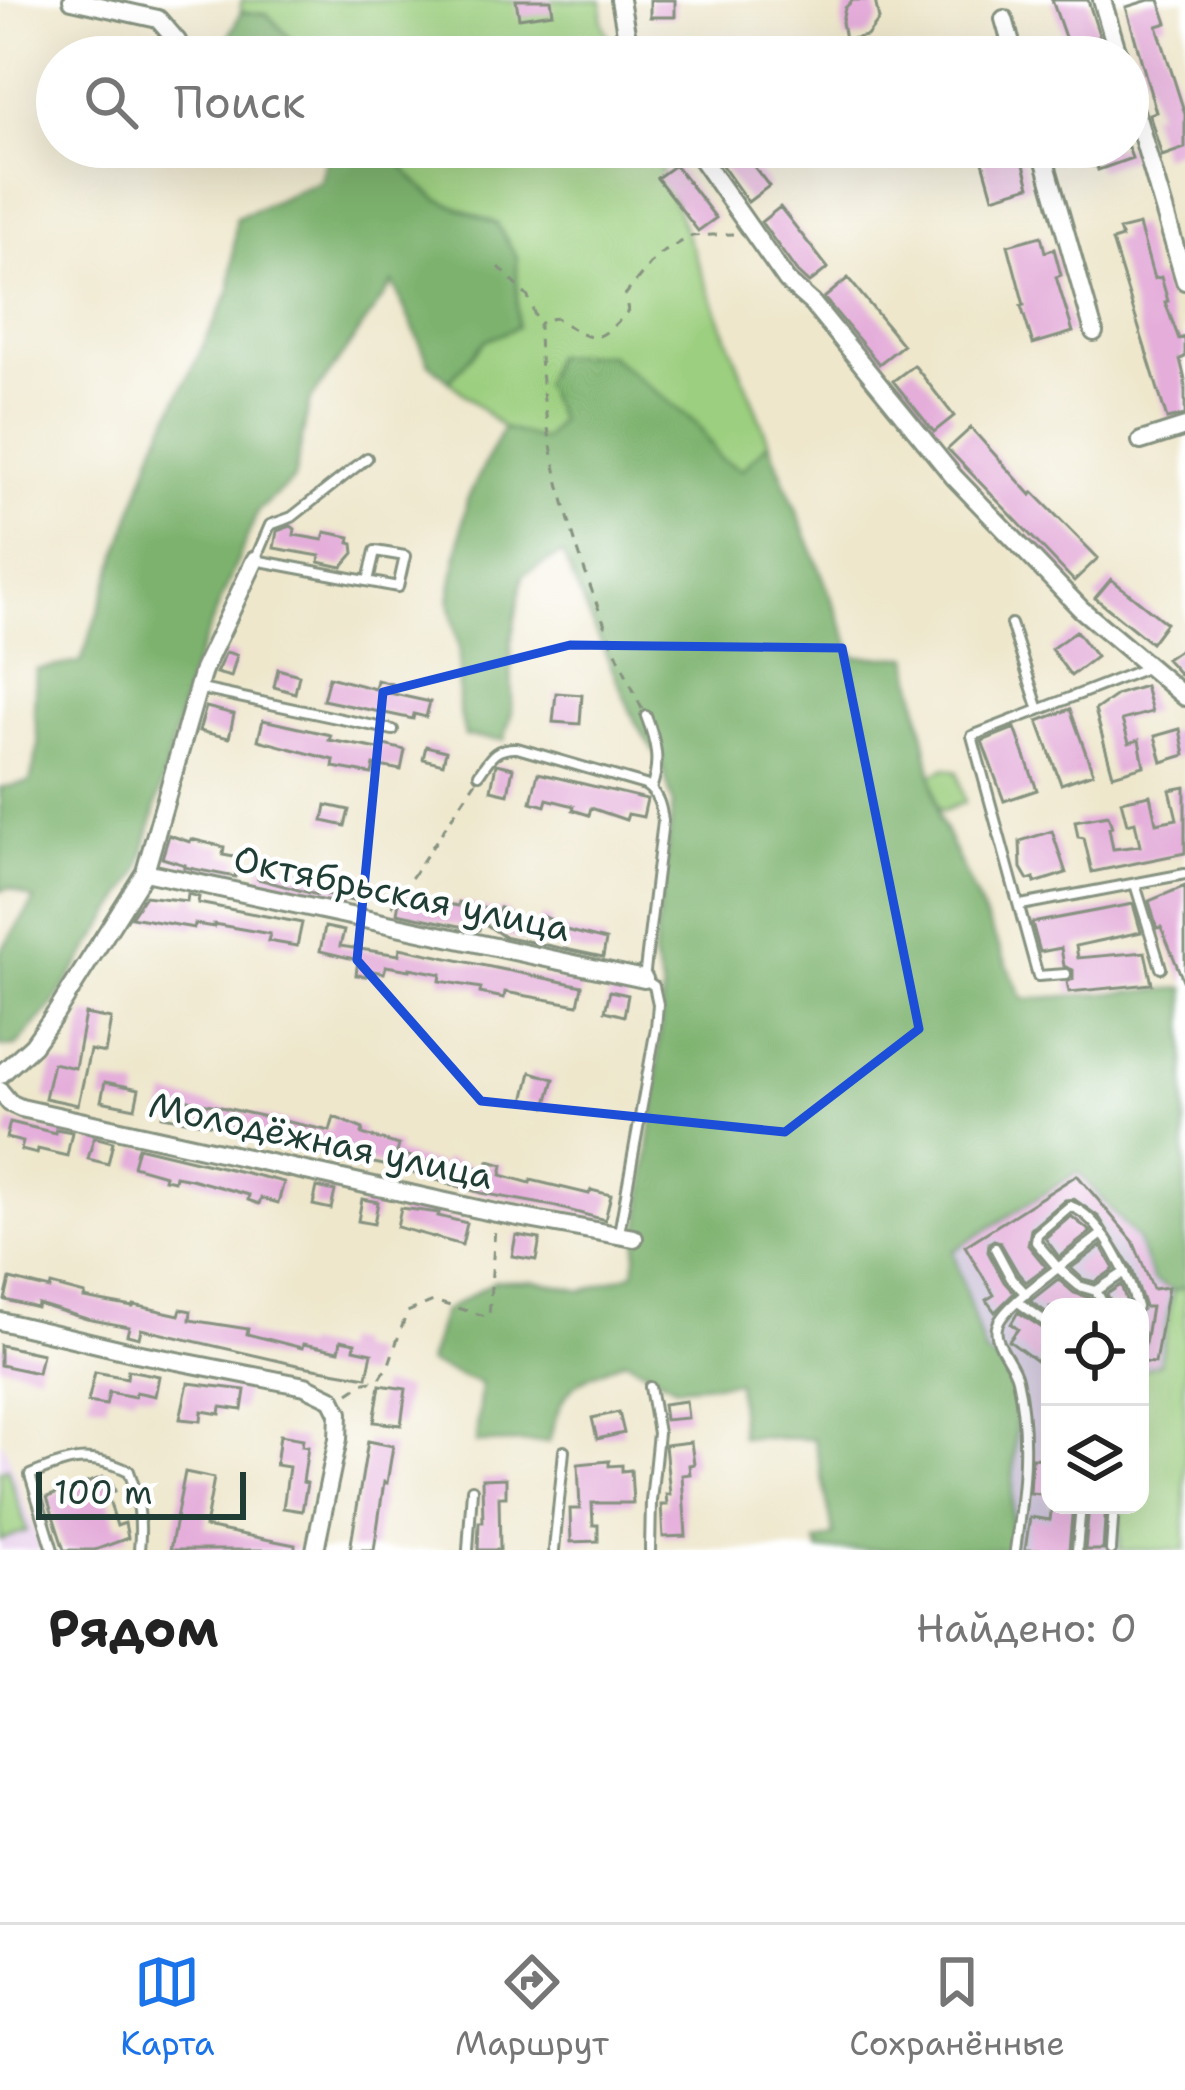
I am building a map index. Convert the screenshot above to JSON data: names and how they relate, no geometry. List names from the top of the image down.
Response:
{
  "streets": {
    "street": ["Октябрьская улица", "Молодёжная улица"]
  },
  "scale_bar": "100 m",
  "page": {
    "search": "Поиск",
    "scale": "100 m",
    "heading": ["Рядом", "Найдено: 0"],
    "nav": ["Карта", "Маршрут", "Сохранённые"]
  }
}
